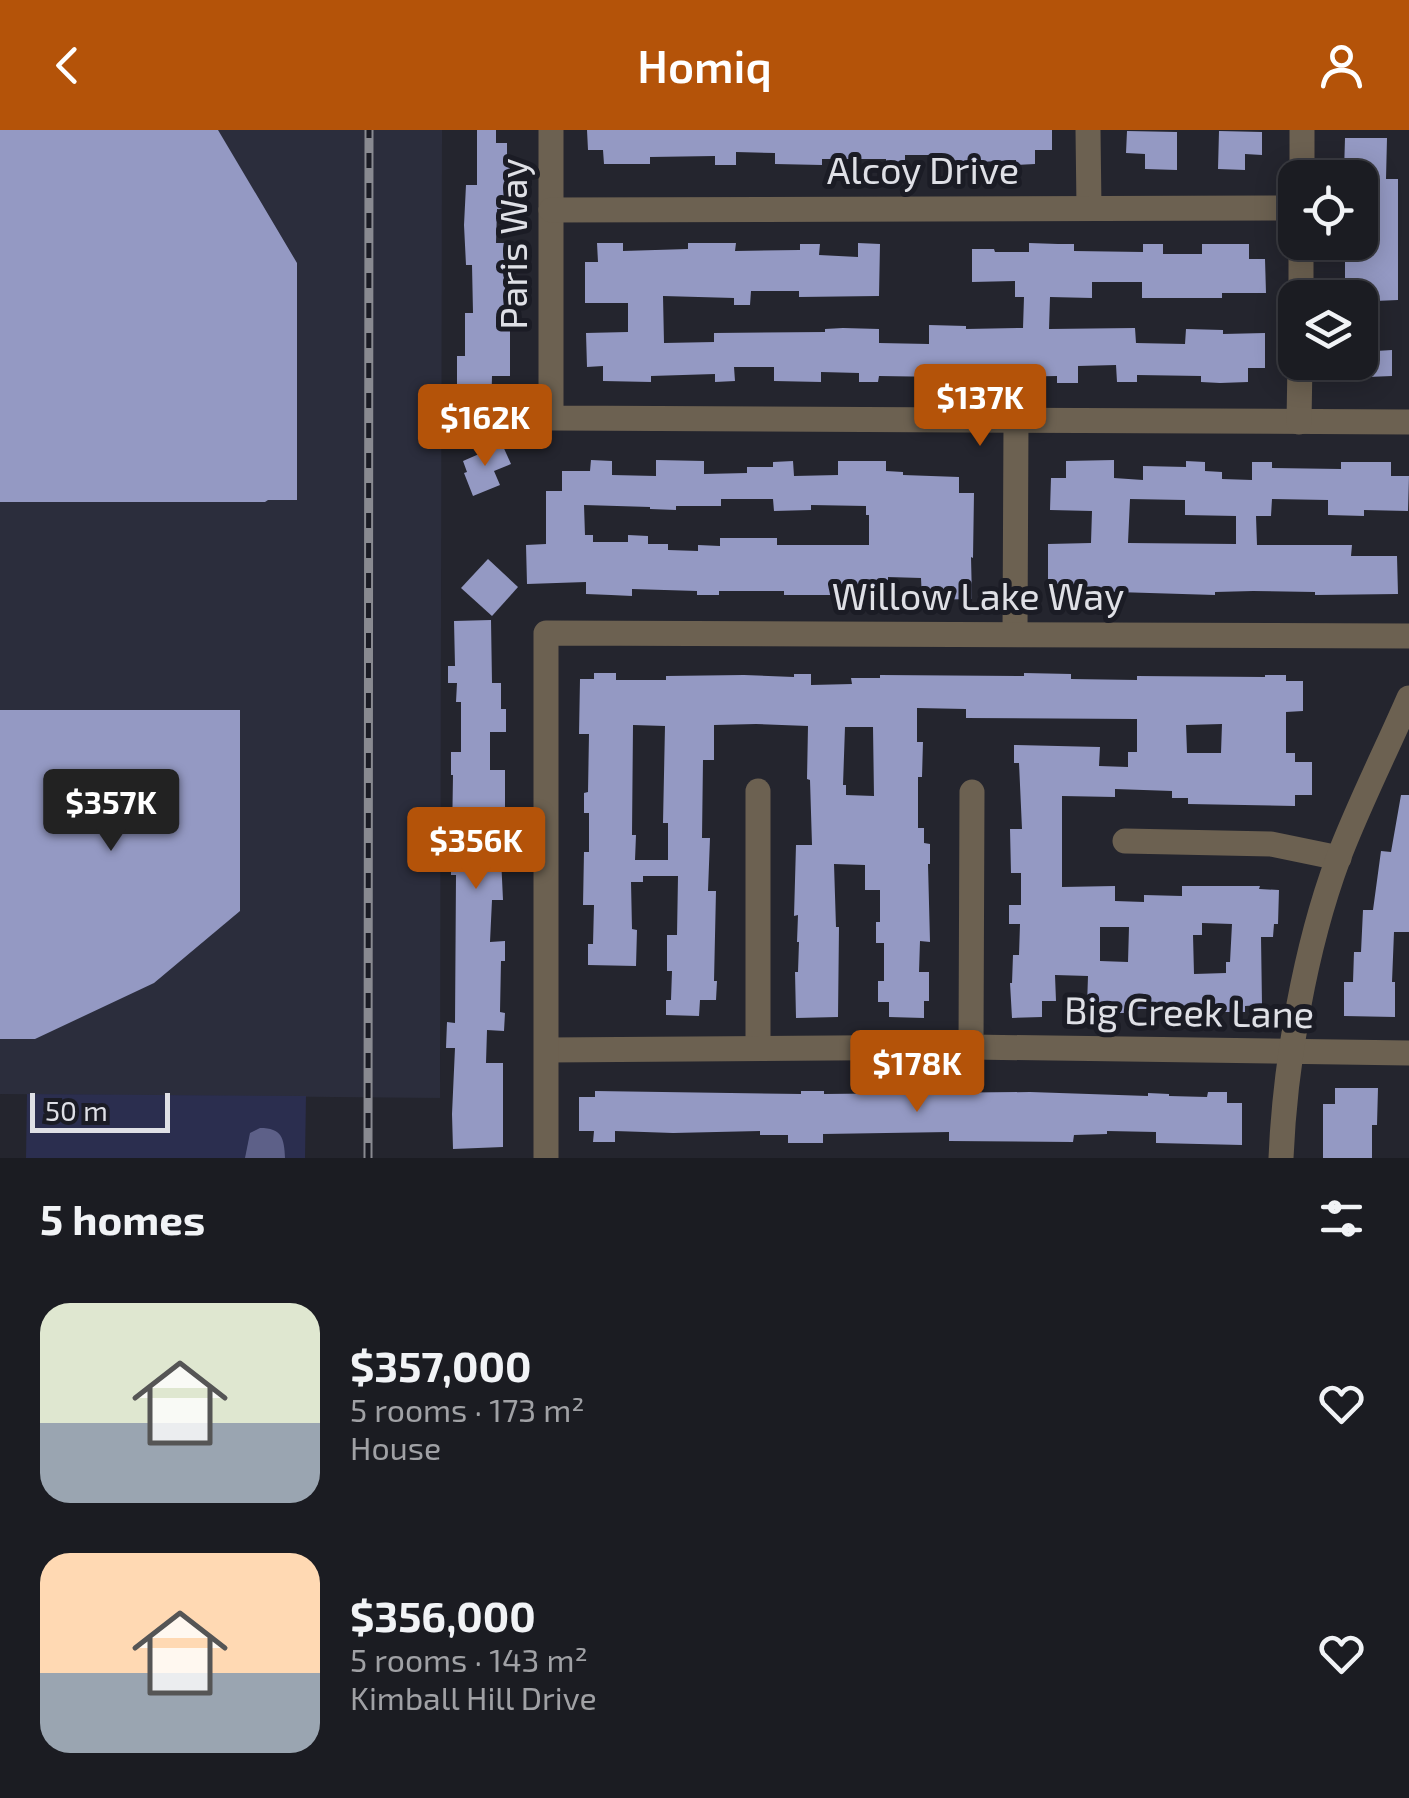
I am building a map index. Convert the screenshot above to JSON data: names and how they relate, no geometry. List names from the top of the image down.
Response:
{
  "streets": {
    "street": [
      "Alcoy Drive",
      "Paris Way",
      "Willow Lake Way",
      "Big Creek Lane"
    ]
  },
  "crossings": [
    ["Alcoy Drive", "Paris Way"],
    ["Willow Lake Way", "Big Creek Lane"]
  ],
  "scale_bar": "50 m",
  "page": {
    "header": "Homiq",
    "price": [
      "$137K",
      "$162K",
      "$357K",
      "$356K",
      "$178K"
    ],
    "scale": "50 m",
    "heading": "5 homes",
    "list": [
      {
        "name": "$357,000",
        "note": "5 rooms · 173 m² · House"
      },
      {
        "name": "$356,000",
        "note": "5 rooms · 143 m² · Kimball Hill Drive"
      }
    ]
  }
}
